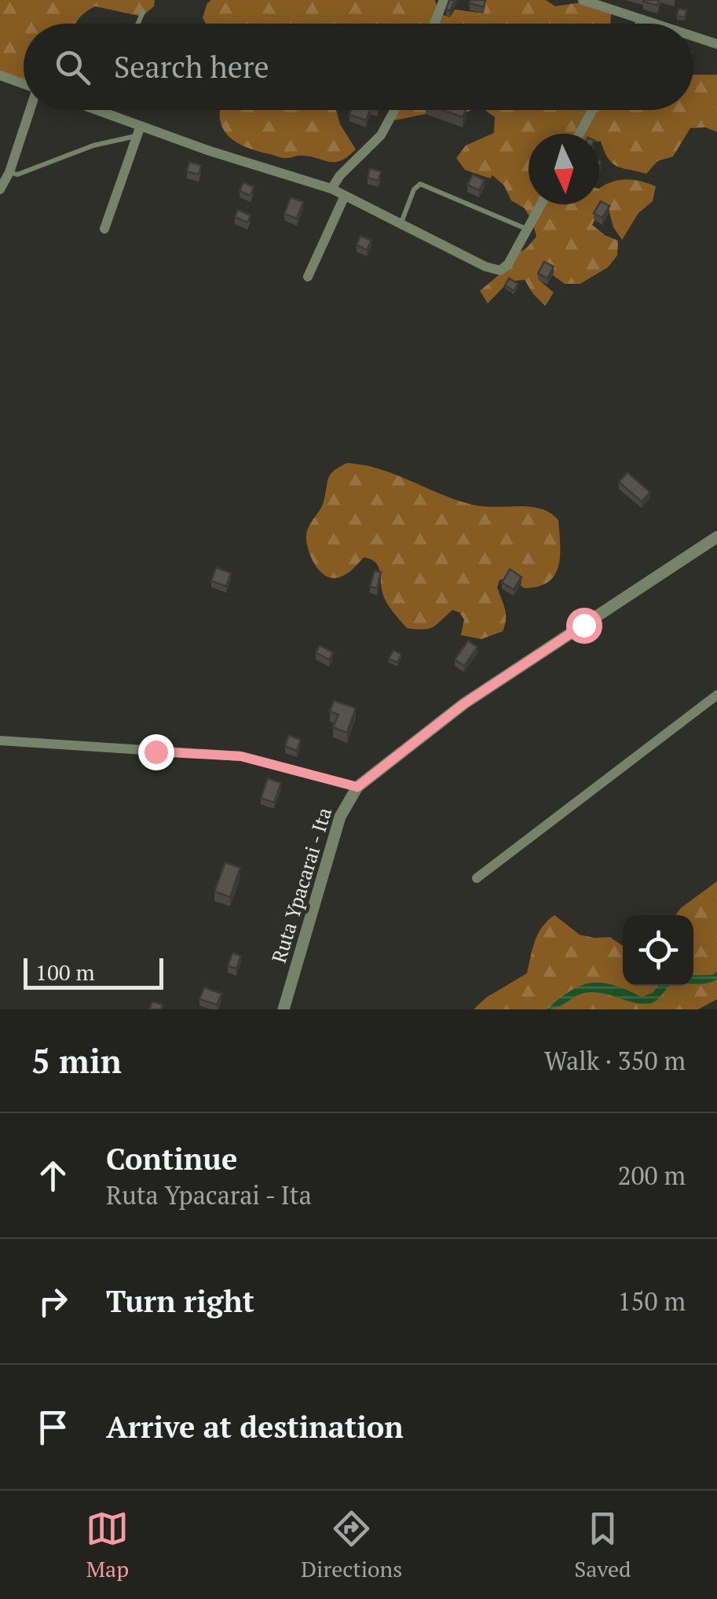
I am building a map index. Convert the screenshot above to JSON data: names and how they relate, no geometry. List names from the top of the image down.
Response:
{
  "streets": {
    "street": ["Ruta Ypacarai - Ita"]
  },
  "scale_bar": "100 m",
  "north": "bottom",
  "page": {
    "search": "Search here",
    "scale": "100 m",
    "heading": ["5 min", "Walk · 350 m"],
    "list": [
      ["Continue", "Ruta Ypacarai - Ita", "200 m"],
      ["Turn right", "150 m"],
      "Arrive at destination"
    ],
    "nav": ["Map", "Directions", "Saved"]
  }
}
